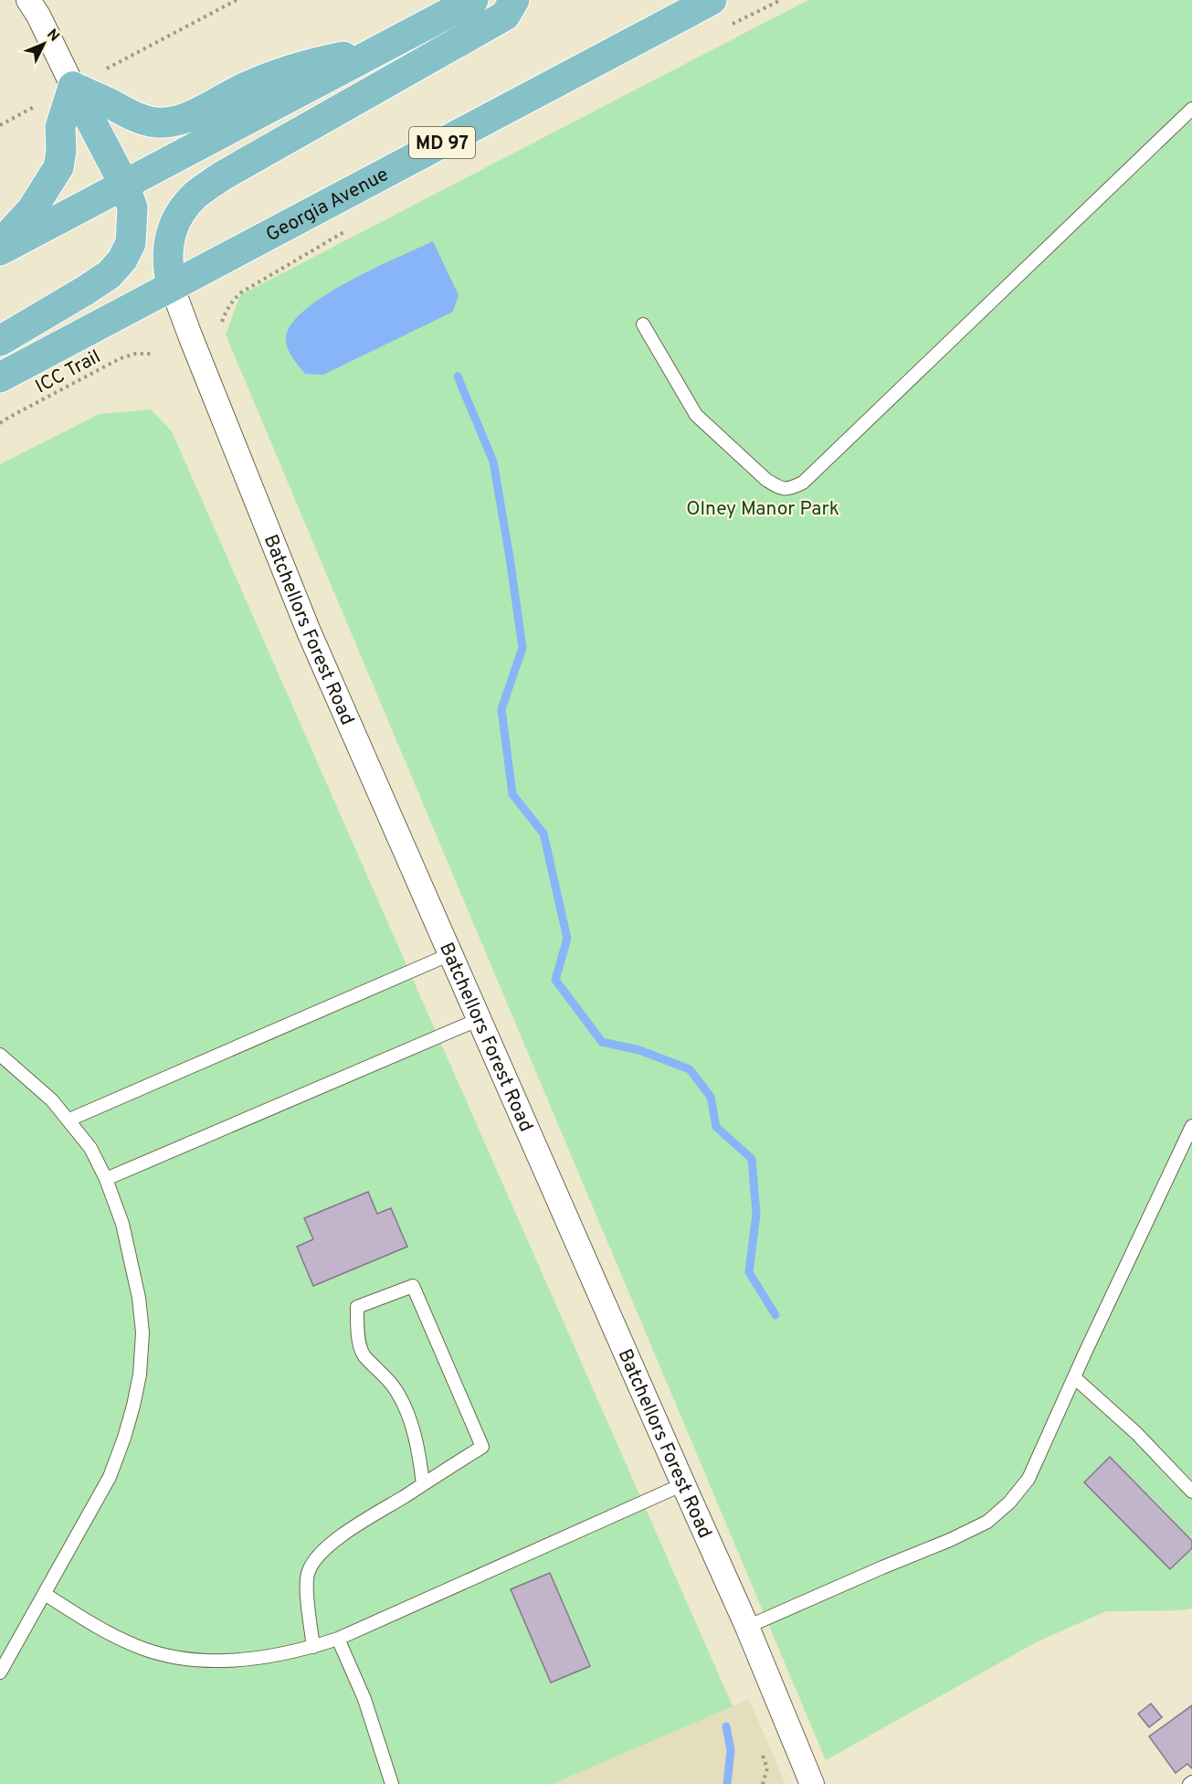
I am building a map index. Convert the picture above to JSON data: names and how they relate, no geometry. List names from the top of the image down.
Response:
{
  "streets": {
    "main road": ["MD 97", "Georgia Avenue"],
    "street": ["Batchellors Forest Road"],
    "path": ["ICC Trail"]
  },
  "crossings": [
    ["Georgia Avenue", "Batchellors Forest Road"]
  ],
  "parks": ["Olney Manor Park"],
  "north": "top right"
}
